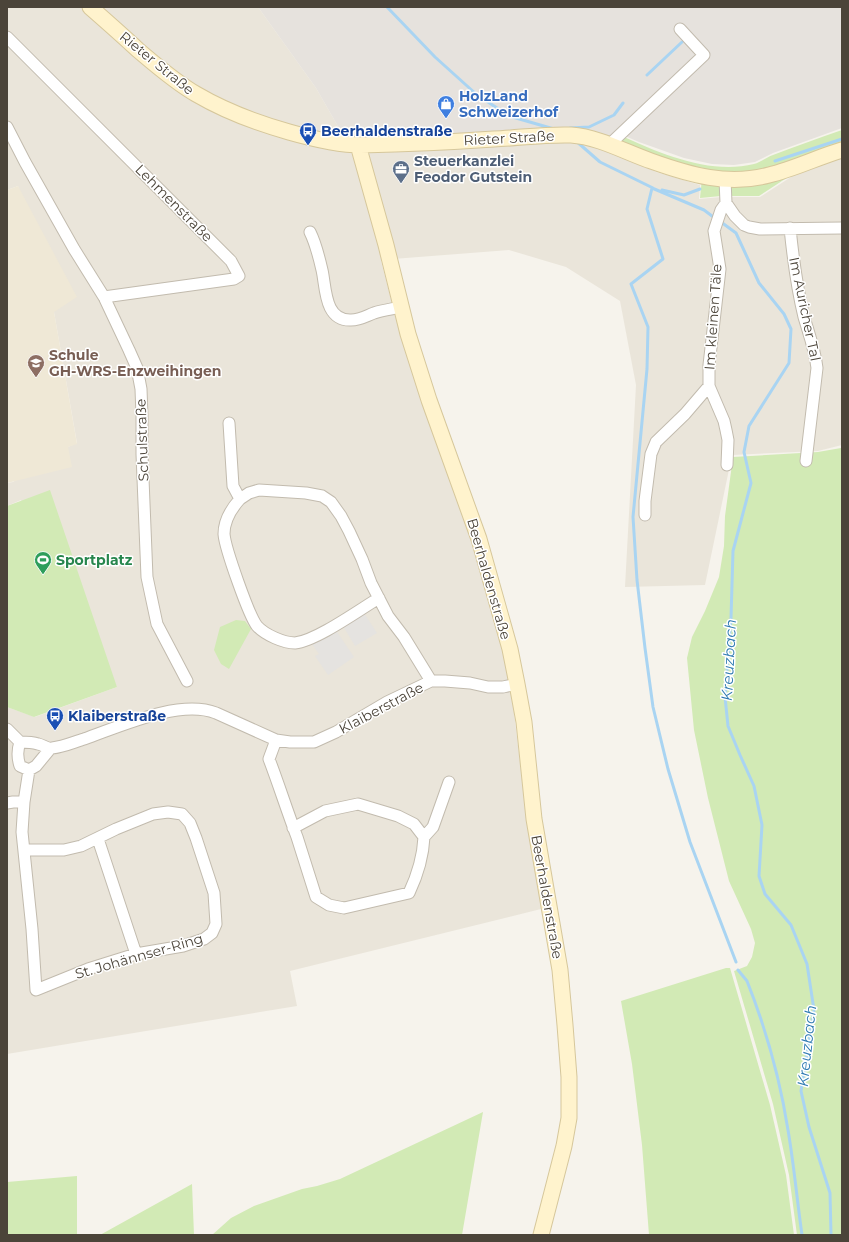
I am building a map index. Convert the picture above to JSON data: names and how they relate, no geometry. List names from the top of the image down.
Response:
{
  "streets": {
    "street": [
      "Rieter Straße",
      "Lehmenstraße",
      "Im Auricher Tal",
      "Im kleinen Täle",
      "Schulstraße",
      "Beerhaldenstraße",
      "Klaiberstraße",
      "St. Johännser-Ring"
    ]
  },
  "crossings": [
    ["Rieter Straße", "Beerhaldenstraße"],
    ["Lehmenstraße", "Schulstraße"],
    ["Beerhaldenstraße", "Klaiberstraße"]
  ],
  "water": ["Kreuzbach"],
  "places": {
    "shop": ["HolzLand Schweizerhof"],
    "bus stop": ["Beerhaldenstraße", "Klaiberstraße"],
    "office": ["Steuerkanzlei Feodor Gutstein"],
    "school or university": ["Schule GH-WRS-Enzweihingen"],
    "sports": ["Sportplatz"]
  }
}
